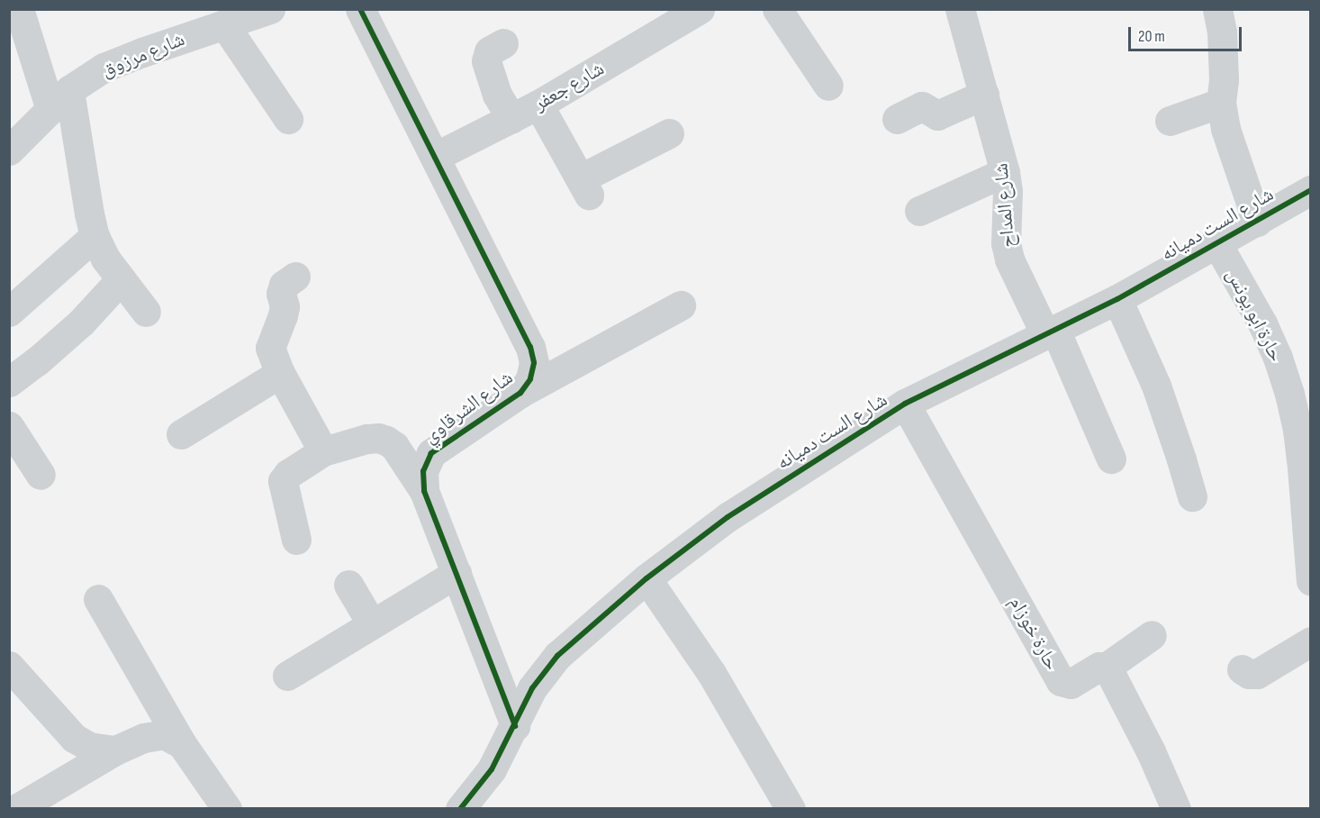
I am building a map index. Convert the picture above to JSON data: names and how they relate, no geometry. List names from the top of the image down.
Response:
{
  "streets": {
    "street": [
      "شارع مرزوق",
      "شارع جعفر",
      "شارع المداح",
      "شارع الست دميانه",
      "حارة ابو يونس",
      "شارع الشرقاوي",
      "حارة خوزام"
    ]
  },
  "crossings": [
    ["شارع جعفر", "شارع الشرقاوي"],
    ["شارع المداح", "شارع الست دميانه"],
    ["شارع الست دميانه", "حارة ابو يونس"],
    ["شارع الست دميانه", "شارع الشرقاوي"],
    ["شارع الست دميانه", "حارة خوزام"]
  ],
  "scale_bar": "20 m"
}
